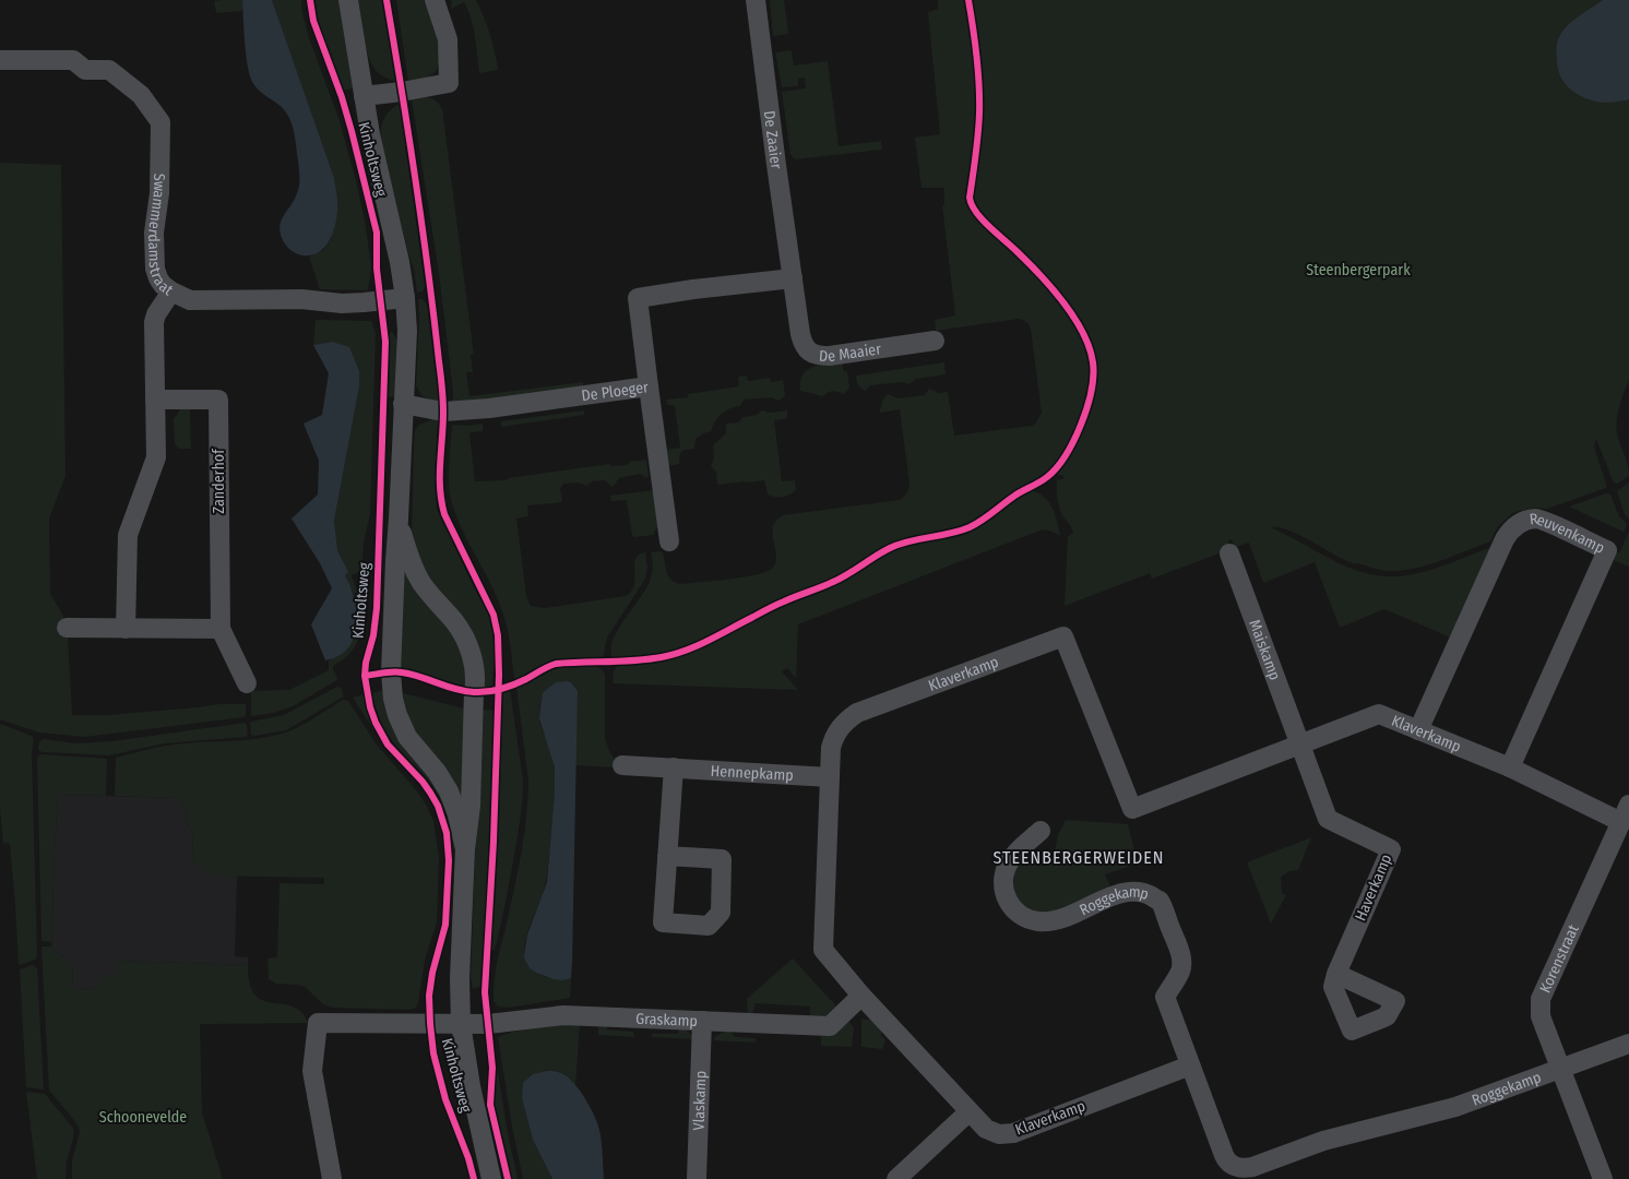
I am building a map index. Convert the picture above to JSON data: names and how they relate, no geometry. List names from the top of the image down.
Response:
{
  "streets": {
    "street": [
      "De Zaaier",
      "Kinholtsweg",
      "Swammerdamstraat",
      "De Maaier",
      "De Ploeger",
      "Zanderhof",
      "Reuvenkamp",
      "Maiskamp",
      "Klaverkamp",
      "Hennepkamp",
      "Haverkamp",
      "Roggekamp",
      "Korenstraat",
      "Graskamp",
      "Vlaskamp"
    ]
  },
  "crossings": [
    ["De Zaaier", "De Maaier"],
    ["De Zaaier", "De Ploeger"],
    ["Kinholtsweg", "Swammerdamstraat"],
    ["Kinholtsweg", "De Ploeger"],
    ["Kinholtsweg", "Graskamp"],
    ["De Maaier", "De Ploeger"],
    ["Reuvenkamp", "Klaverkamp"],
    ["Maiskamp", "Klaverkamp"],
    ["Maiskamp", "Haverkamp"],
    ["Klaverkamp", "Hennepkamp"],
    ["Klaverkamp", "Haverkamp"],
    ["Klaverkamp", "Roggekamp"],
    ["Klaverkamp", "Korenstraat"],
    ["Klaverkamp", "Graskamp"],
    ["Roggekamp", "Korenstraat"],
    ["Graskamp", "Vlaskamp"]
  ],
  "districts": ["STEENBERGERWEIDEN"],
  "parks": ["Steenbergerpark", "Schoonevelde"]
}
